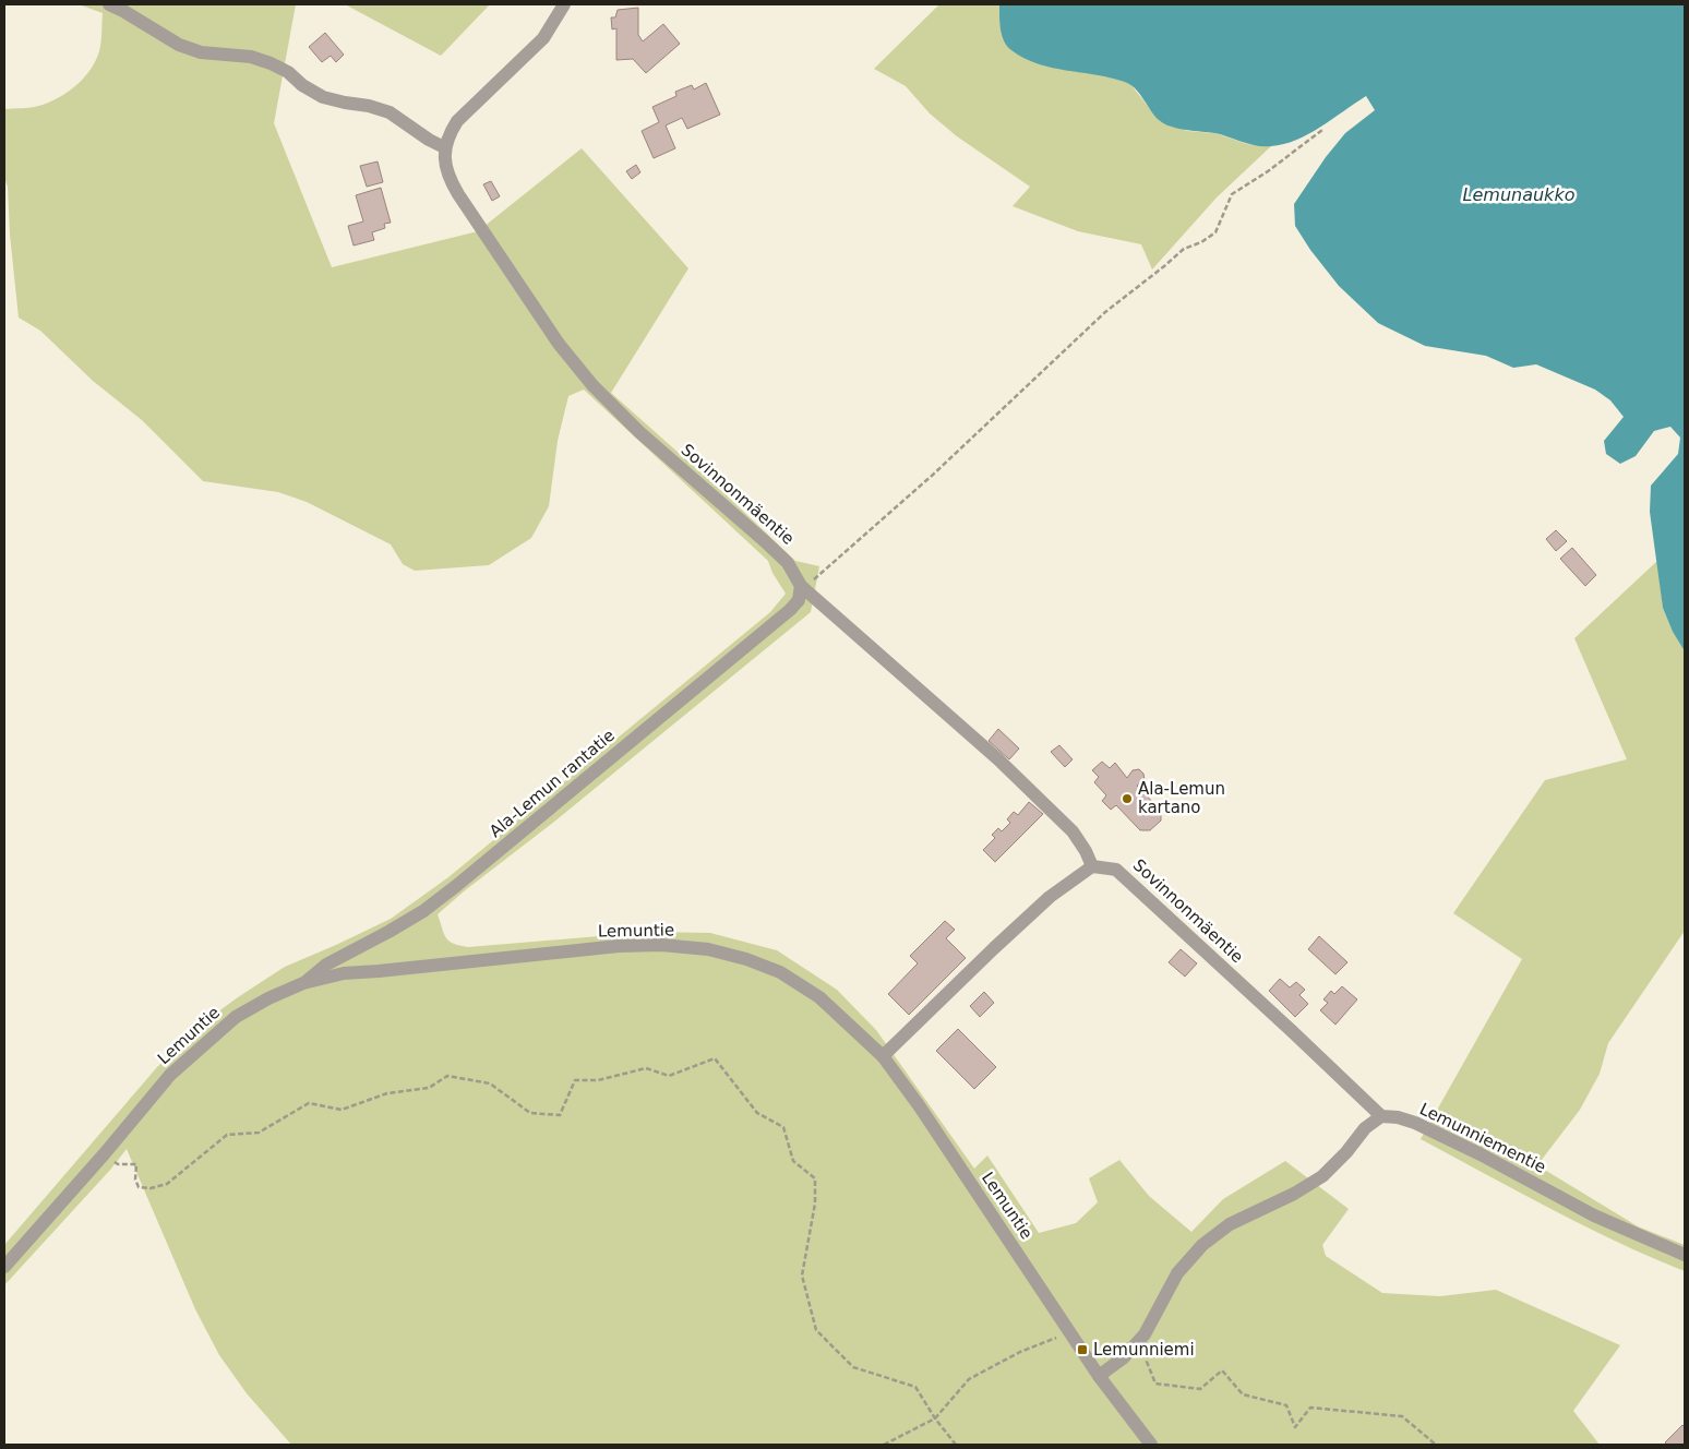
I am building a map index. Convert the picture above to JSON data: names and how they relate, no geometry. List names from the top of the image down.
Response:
{
  "streets": {
    "street": [
      "Sovinnonmäentie",
      "Ala-Lemun rantatie",
      "Lemuntie",
      "Lemunniementie"
    ]
  },
  "crossings": [
    ["Sovinnonmäentie", "Ala-Lemun rantatie"],
    ["Sovinnonmäentie", "Lemunniementie"],
    ["Ala-Lemun rantatie", "Lemuntie"]
  ],
  "water": ["Lemunaukko"],
  "places": {
    "other": ["Ala-Lemun kartano"],
    "transit": ["Lemunniemi"]
  }
}
